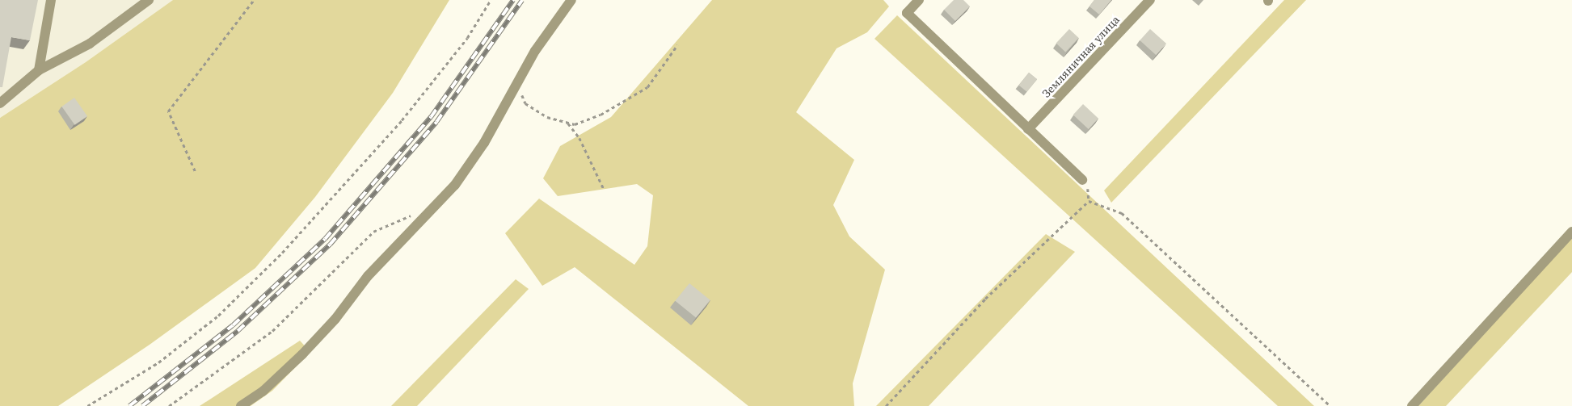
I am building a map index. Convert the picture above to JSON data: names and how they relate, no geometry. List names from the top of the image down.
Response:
{
  "streets": {
    "street": ["Земляничная улица"]
  }
}
